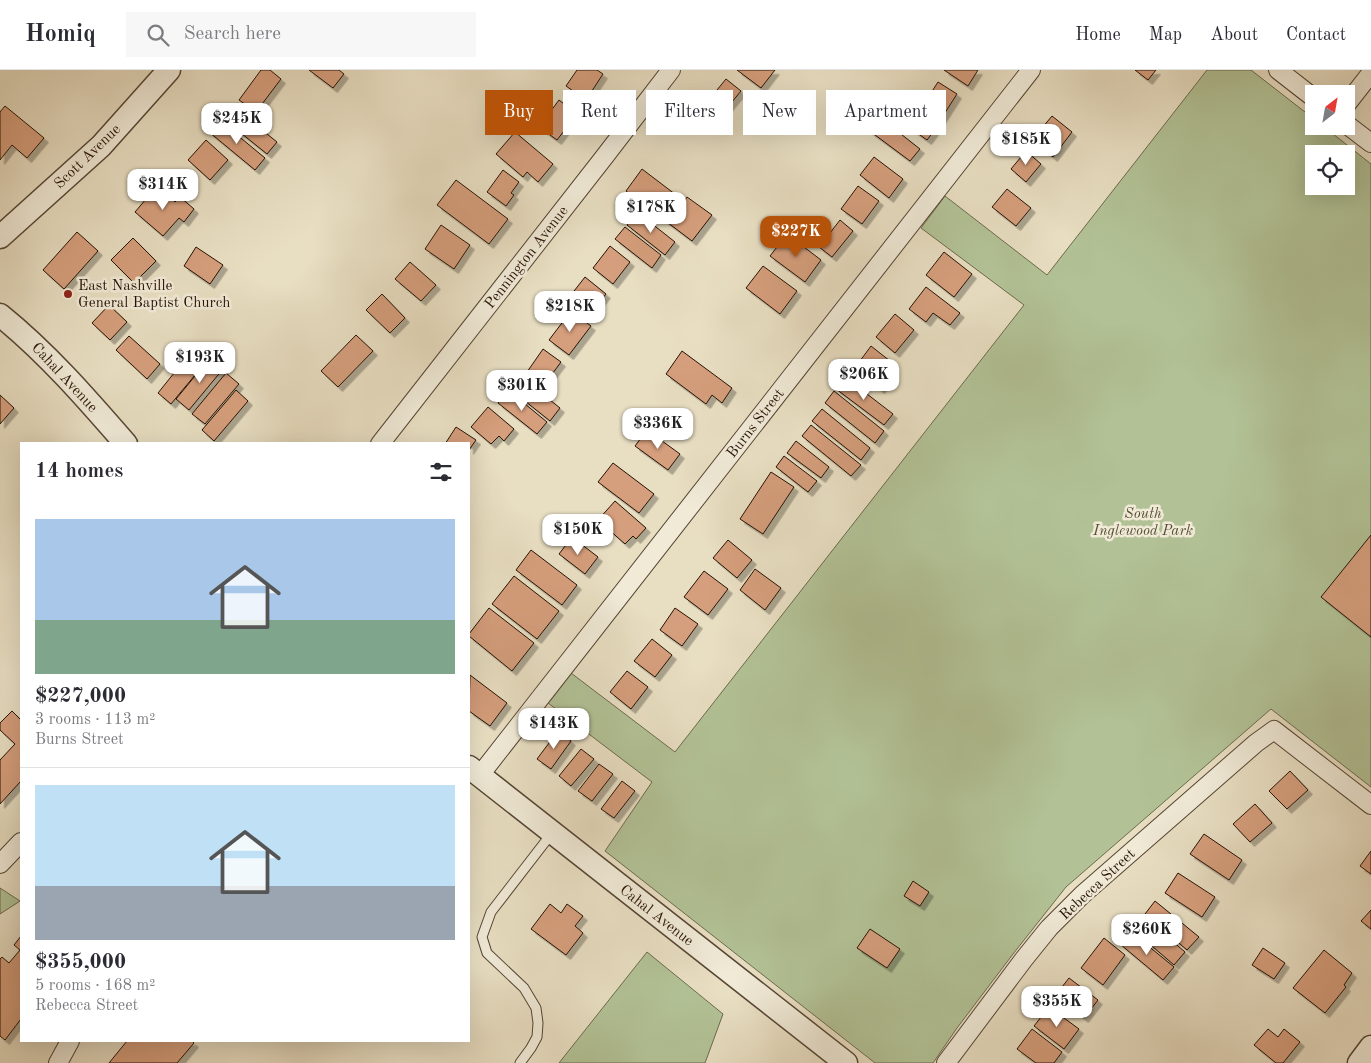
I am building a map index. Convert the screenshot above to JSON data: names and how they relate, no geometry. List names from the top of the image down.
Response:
{
  "streets": {
    "street": [
      "Scott Avenue",
      "Pennington Avenue",
      "Cahal Avenue",
      "Burns Street",
      "Rebecca Street"
    ]
  },
  "crossings": [
    ["Cahal Avenue", "Burns Street"]
  ],
  "parks": ["South Inglewood Park"],
  "places": ["East Nashville General Baptist Church"],
  "north": "top right",
  "page": {
    "header": "Homiq",
    "search": "Search here",
    "nav": [
      "Home",
      "Map",
      "About",
      "Contact"
    ],
    "chip": [
      "Buy",
      "Rent",
      "Filters",
      "New",
      "Apartment"
    ],
    "price": [
      "$245K",
      "$185K",
      "$314K",
      "$178K",
      "$227K",
      "$218K",
      "$193K",
      "$206K",
      "$301K",
      "$336K",
      "$150K",
      "$143K",
      "$260K",
      "$355K"
    ],
    "heading": "14 homes",
    "list": [
      {
        "name": "$227,000",
        "note": "3 rooms · 113 m² · Burns Street"
      },
      {
        "name": "$355,000",
        "note": "5 rooms · 168 m² · Rebecca Street"
      }
    ]
  }
}
